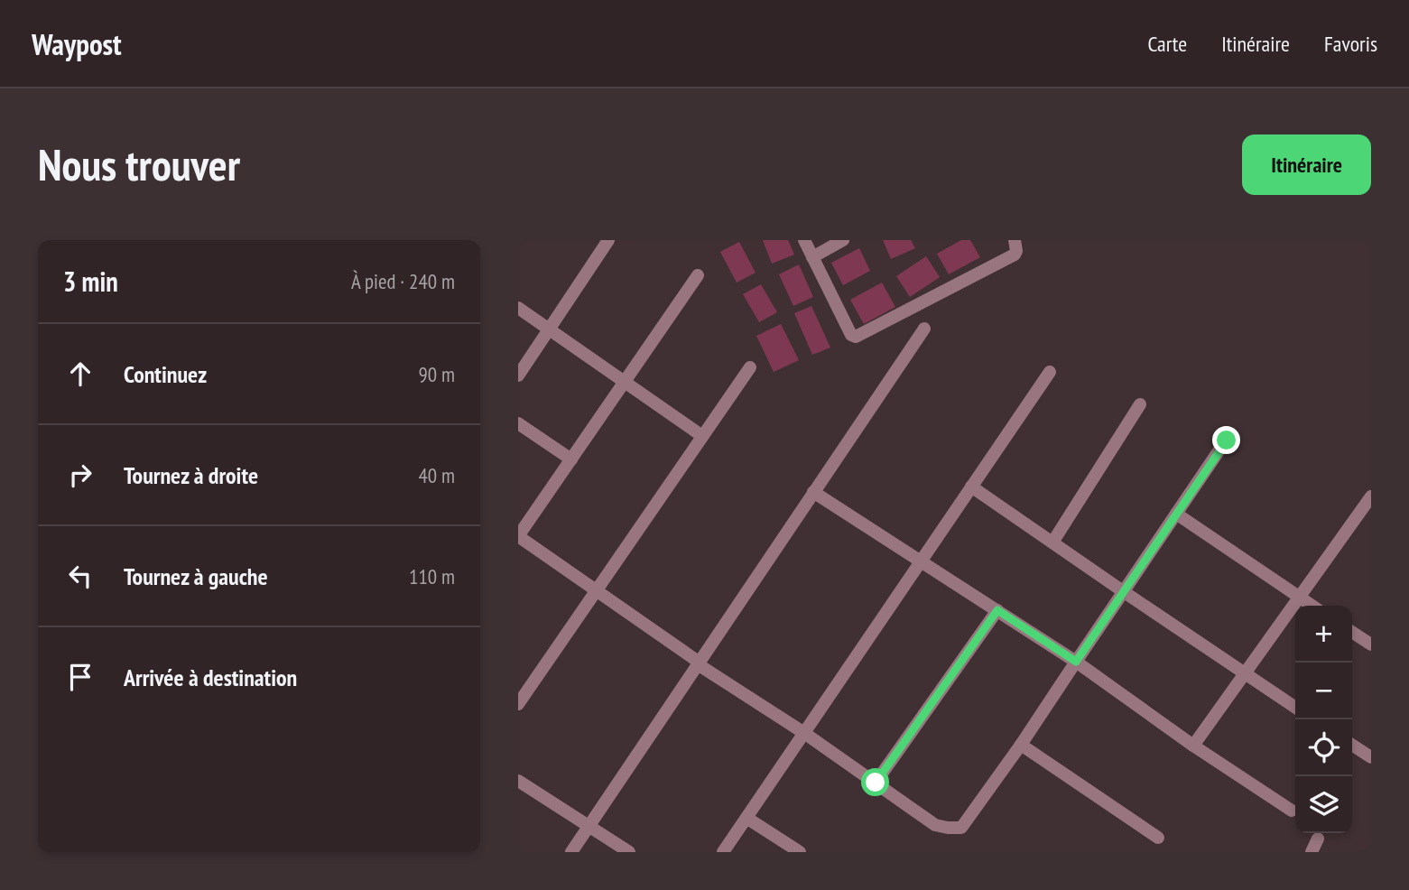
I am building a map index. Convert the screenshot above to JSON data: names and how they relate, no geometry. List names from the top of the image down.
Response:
{
  "page": {
    "header": "Waypost",
    "nav": ["Carte", "Itinéraire", "Favoris"],
    "buttons": "Itinéraire",
    "title": "Nous trouver",
    "heading": ["3 min", "À pied · 240 m"],
    "list": [
      ["Continuez", "90 m"],
      ["Tournez à droite", "40 m"],
      ["Tournez à gauche", "110 m"],
      "Arrivée à destination"
    ],
    "map_buttons": ["+", "−"]
  }
}
